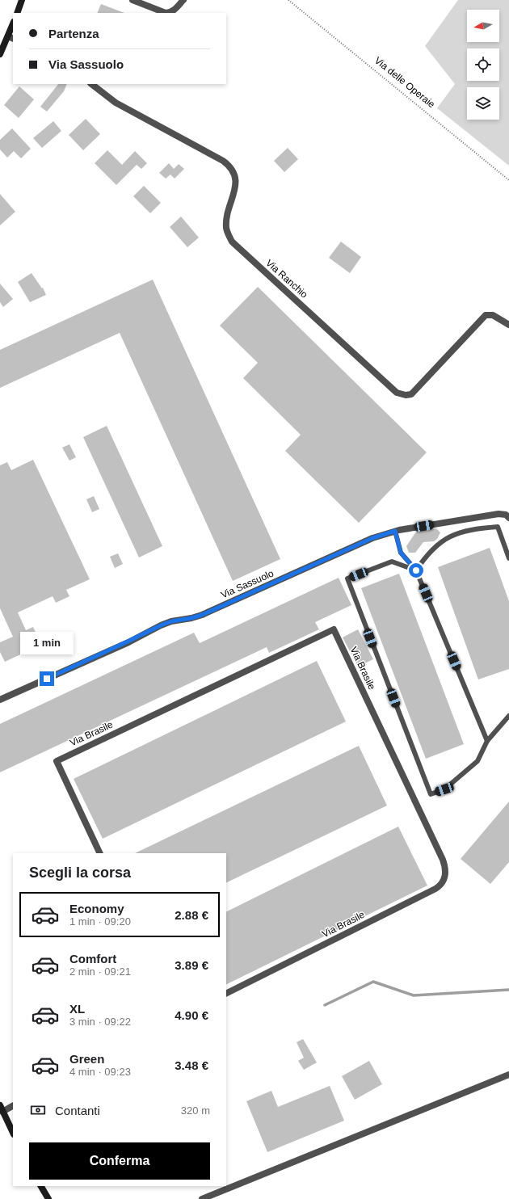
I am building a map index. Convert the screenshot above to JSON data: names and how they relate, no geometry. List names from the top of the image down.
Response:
{
  "streets": {
    "street": ["Via Ranchio", "Via Sassuolo", "Via Brasile"],
    "path": ["Via delle Operaie"]
  },
  "north": "left",
  "page": {
    "banner": ["Partenza", "Via Sassuolo"],
    "bubble": "1 min",
    "heading": "Scegli la corsa",
    "list": [
      {
        "name": "Economy",
        "note": "1 min · 09:20",
        "value": "2.88 €"
      },
      {
        "name": "Comfort",
        "note": "2 min · 09:21",
        "value": "3.89 €"
      },
      {
        "name": "XL",
        "note": "3 min · 09:22",
        "value": "4.90 €"
      },
      {
        "name": "Green",
        "note": "4 min · 09:23",
        "value": "3.48 €"
      }
    ],
    "pay": ["Contanti", "320 m"],
    "buttons": "Conferma"
  }
}
